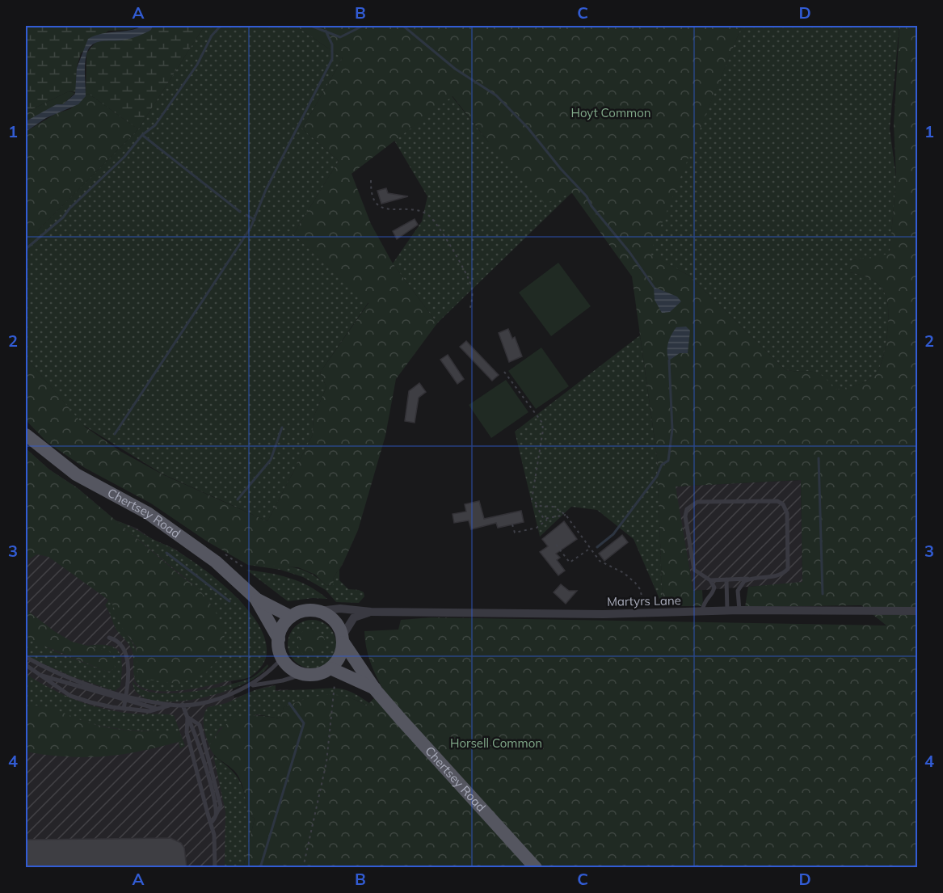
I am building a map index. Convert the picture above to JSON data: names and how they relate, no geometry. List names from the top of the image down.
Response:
{
  "streets": {
    "main road": ["Chertsey Road"],
    "street": ["Martyrs Lane"]
  },
  "crossings": [
    ["Chertsey Road", "Martyrs Lane"]
  ],
  "parks": ["Hoyt Common", "Horsell Common"],
  "grid": {
    "columns": [
      "A",
      "B",
      "C",
      "D"
    ],
    "rows": [
      "1",
      "2",
      "3",
      "4"
    ]
  }
}
